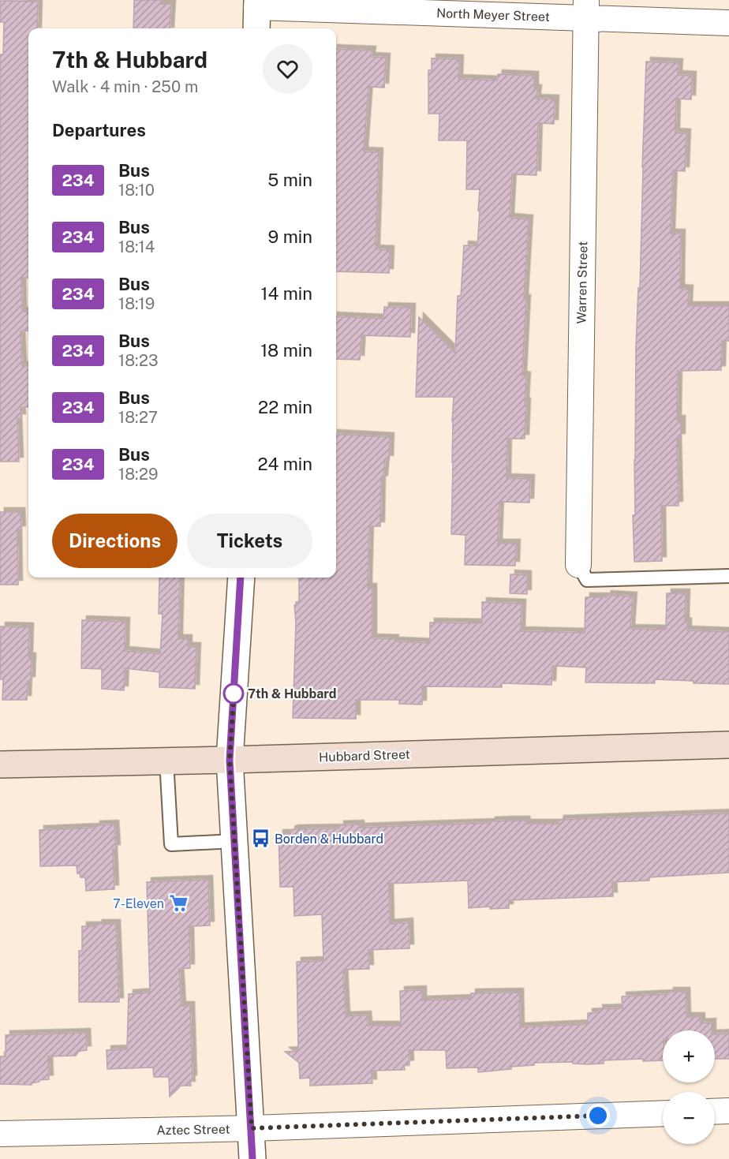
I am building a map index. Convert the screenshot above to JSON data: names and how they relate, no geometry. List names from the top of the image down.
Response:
{
  "streets": {
    "main road": ["Hubbard Street"],
    "street": ["North Meyer Street", "Warren Street", "Aztec Street"]
  },
  "crossings": [
    ["North Meyer Street", "Warren Street"]
  ],
  "places": {
    "other": ["7th & Hubbard"],
    "bus stop": ["Borden & Hubbard"],
    "supermarket": ["7-Eleven"]
  },
  "lines": ["bus line 234"],
  "page": {
    "heading": [
      ["7th & Hubbard", "Walk · 4 min · 250 m"],
      "Departures"
    ],
    "list": [
      {
        "mark": "234",
        "name": "Bus",
        "note": "18:10",
        "value": "5 min"
      },
      {
        "mark": "234",
        "name": "Bus",
        "note": "18:14",
        "value": "9 min"
      },
      {
        "mark": "234",
        "name": "Bus",
        "note": "18:19",
        "value": "14 min"
      },
      {
        "mark": "234",
        "name": "Bus",
        "note": "18:23",
        "value": "18 min"
      },
      {
        "mark": "234",
        "name": "Bus",
        "note": "18:27",
        "value": "22 min"
      },
      {
        "mark": "234",
        "name": "Bus",
        "note": "18:29",
        "value": "24 min"
      }
    ],
    "buttons": ["Directions", "Tickets"],
    "map_buttons": ["+", "−"]
  }
}
